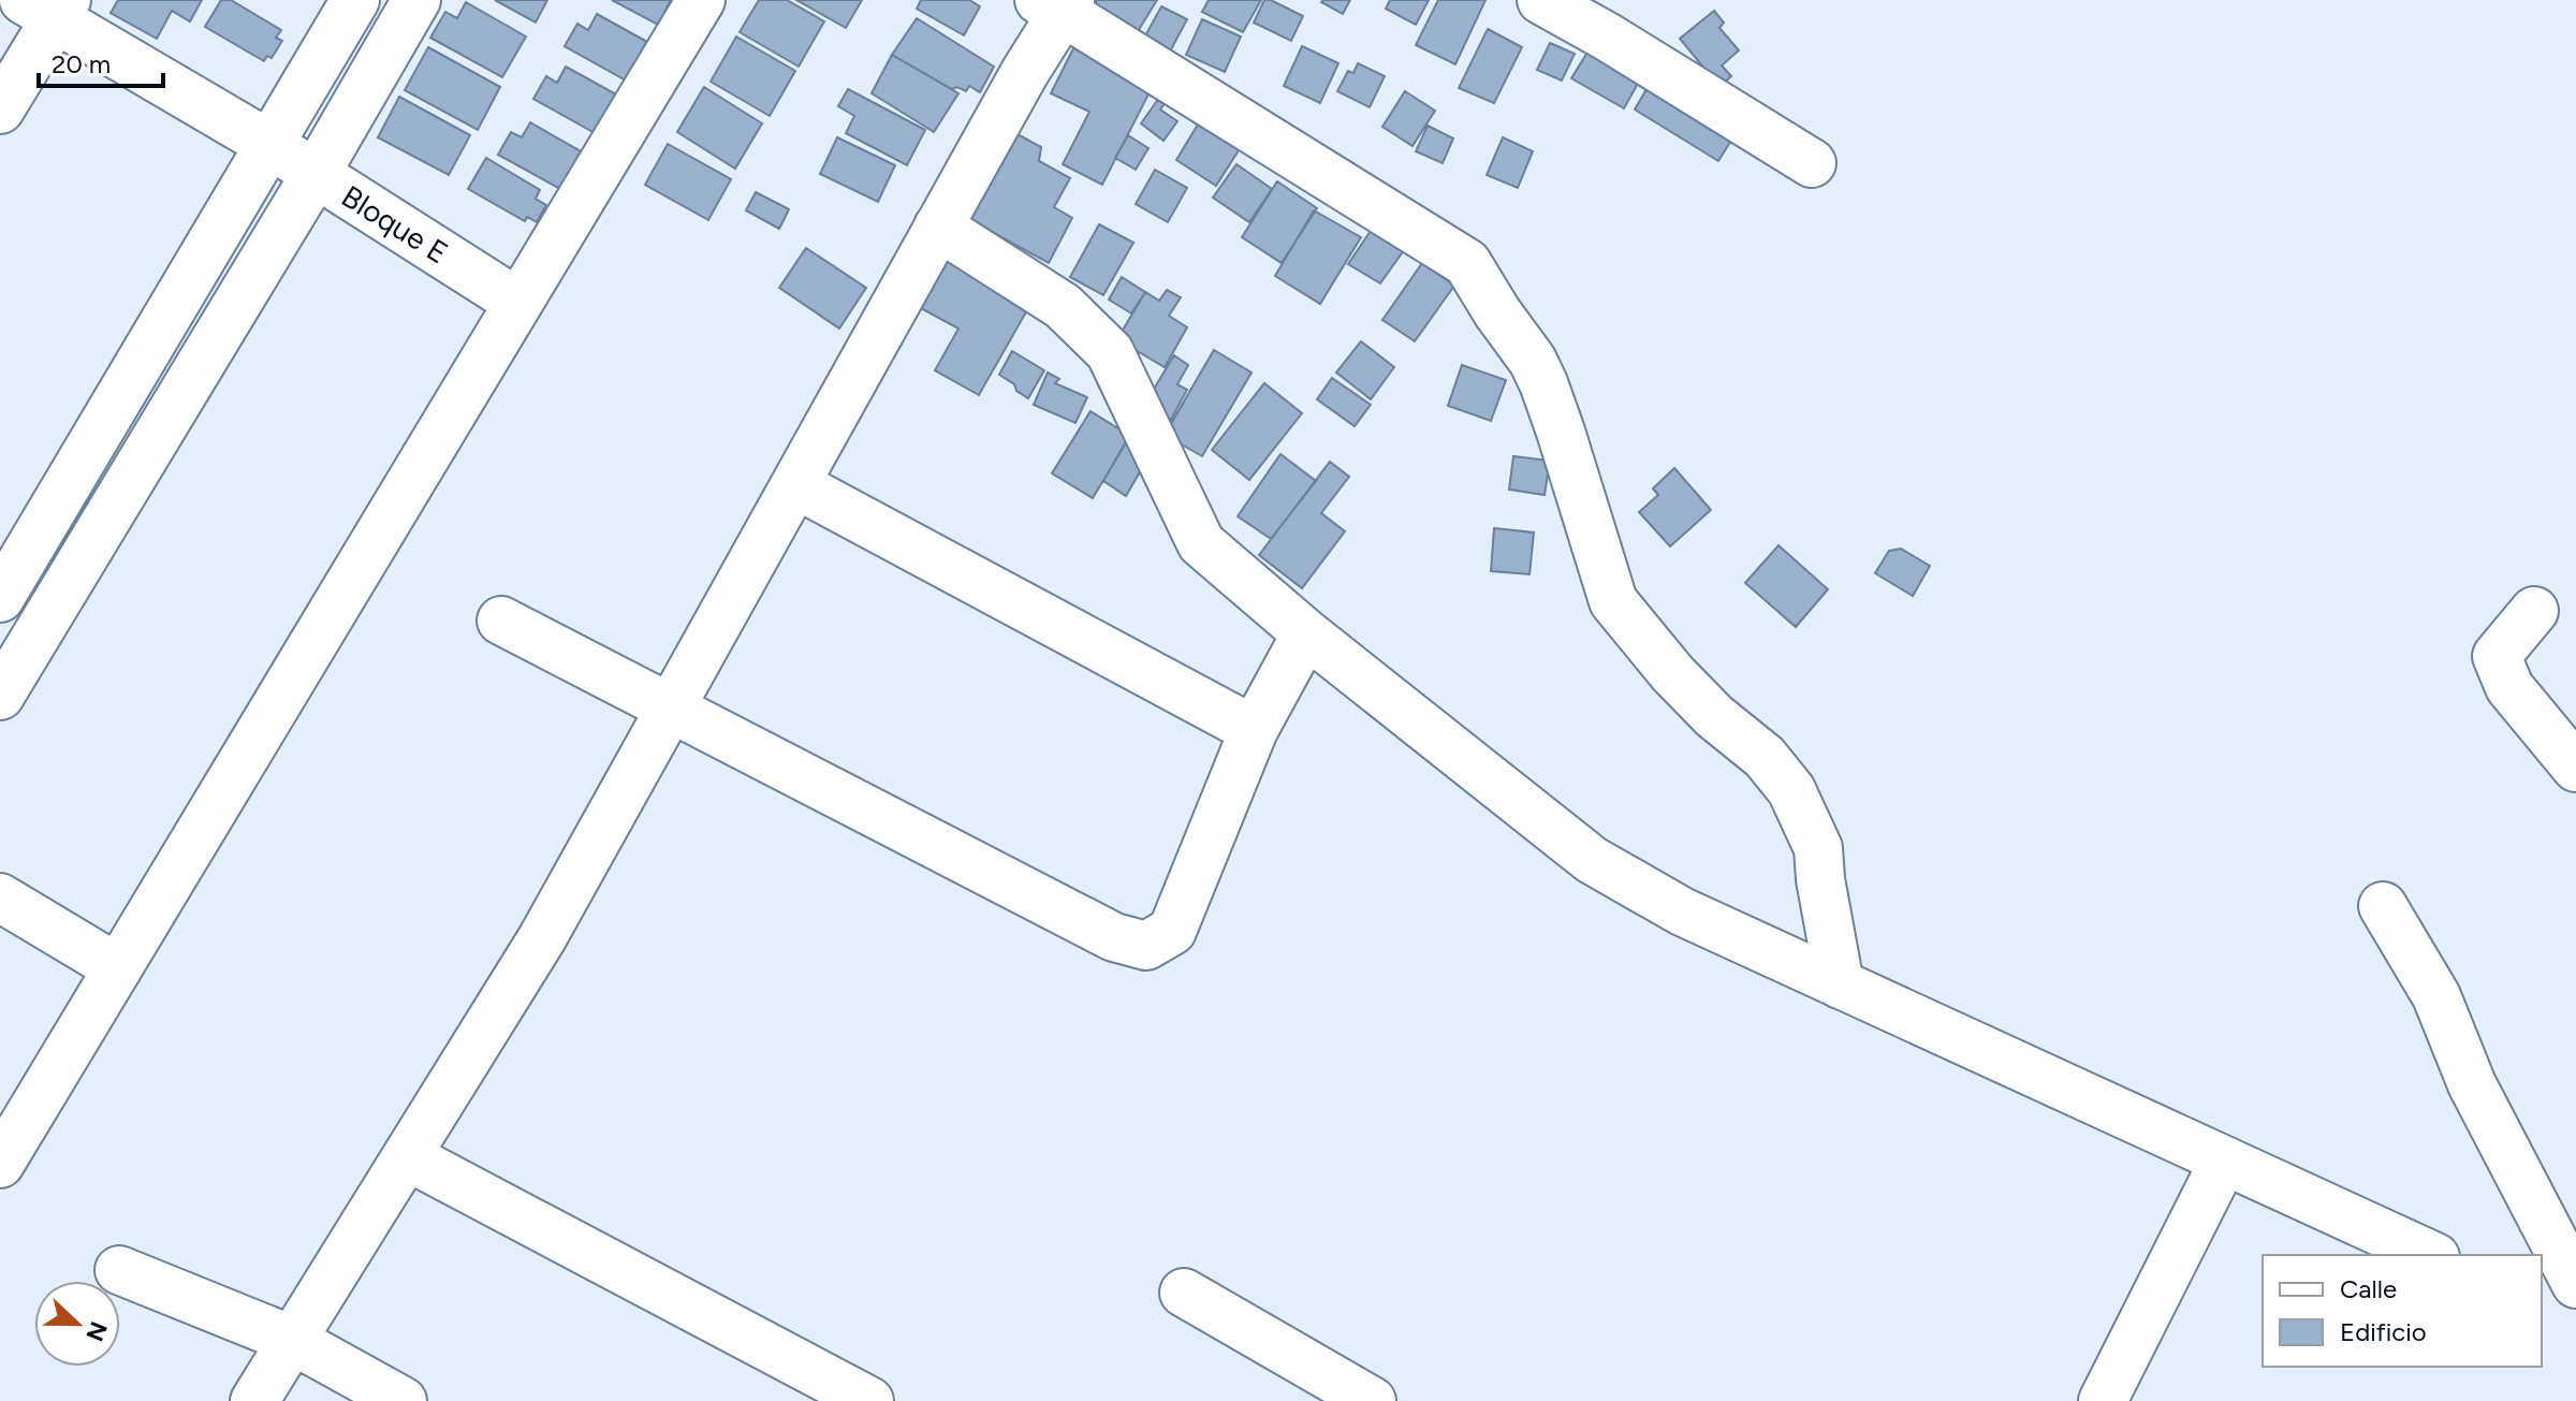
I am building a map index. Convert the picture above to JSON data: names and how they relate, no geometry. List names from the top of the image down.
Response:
{
  "streets": {
    "street": ["Bloque E"]
  },
  "legend": ["Calle", "Edificio"],
  "scale_bar": "20 m",
  "north": "right"
}
